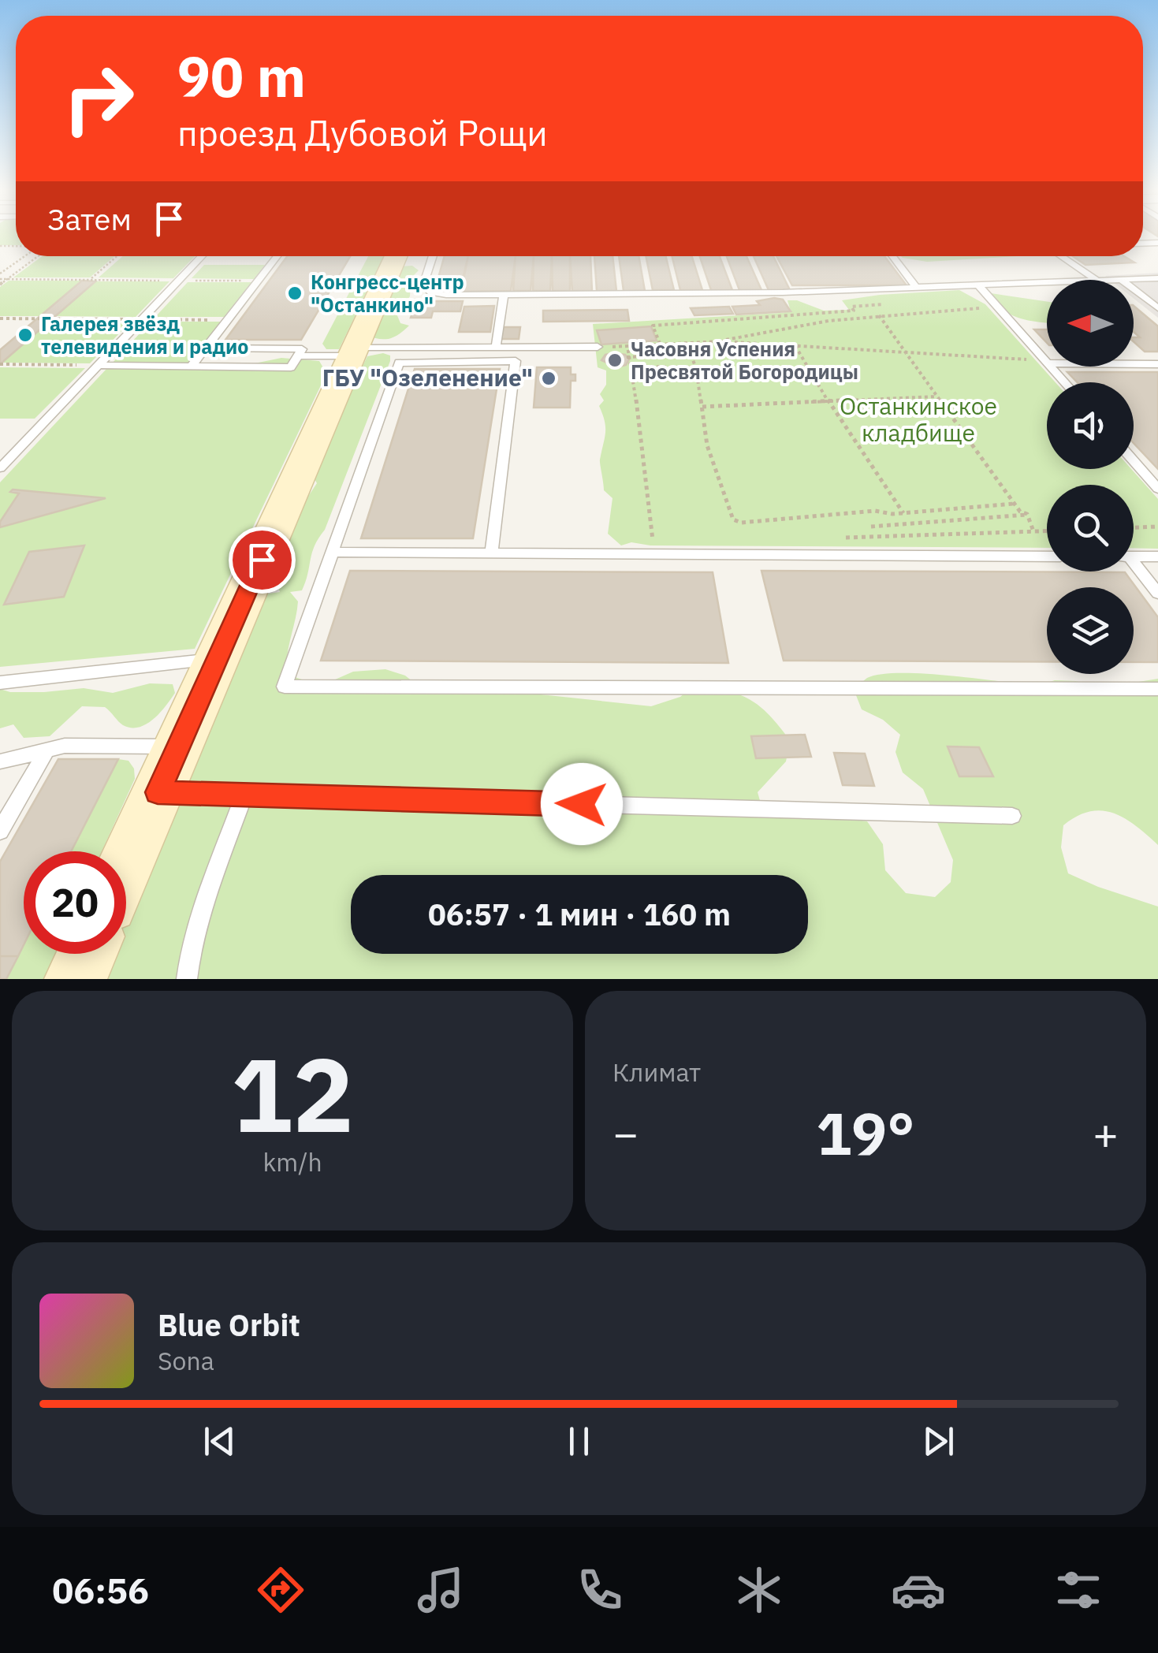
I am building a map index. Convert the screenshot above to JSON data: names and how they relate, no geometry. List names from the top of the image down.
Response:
{
  "parks": ["Останкинское кладбище"],
  "places": [
    "Конгресс-центр \"Останкино\"",
    "Галерея звёзд телевидения и радио",
    "Часовня Успения Пресвятой Богородицы",
    "ГБУ \"Озеленение\""
  ],
  "north": "left",
  "page": {
    "turn": ["90 m", "проезд Дубовой Рощи"],
    "then": "Затем",
    "limit": "20",
    "trip": "06:57 · 1 мин · 160 m",
    "tile": [
      ["12", "km/h"],
      "Климат"
    ],
    "heat": ["−", "19°", "+"],
    "song": ["Blue Orbit", "Sona"],
    "tabs": "06:56"
  }
}
